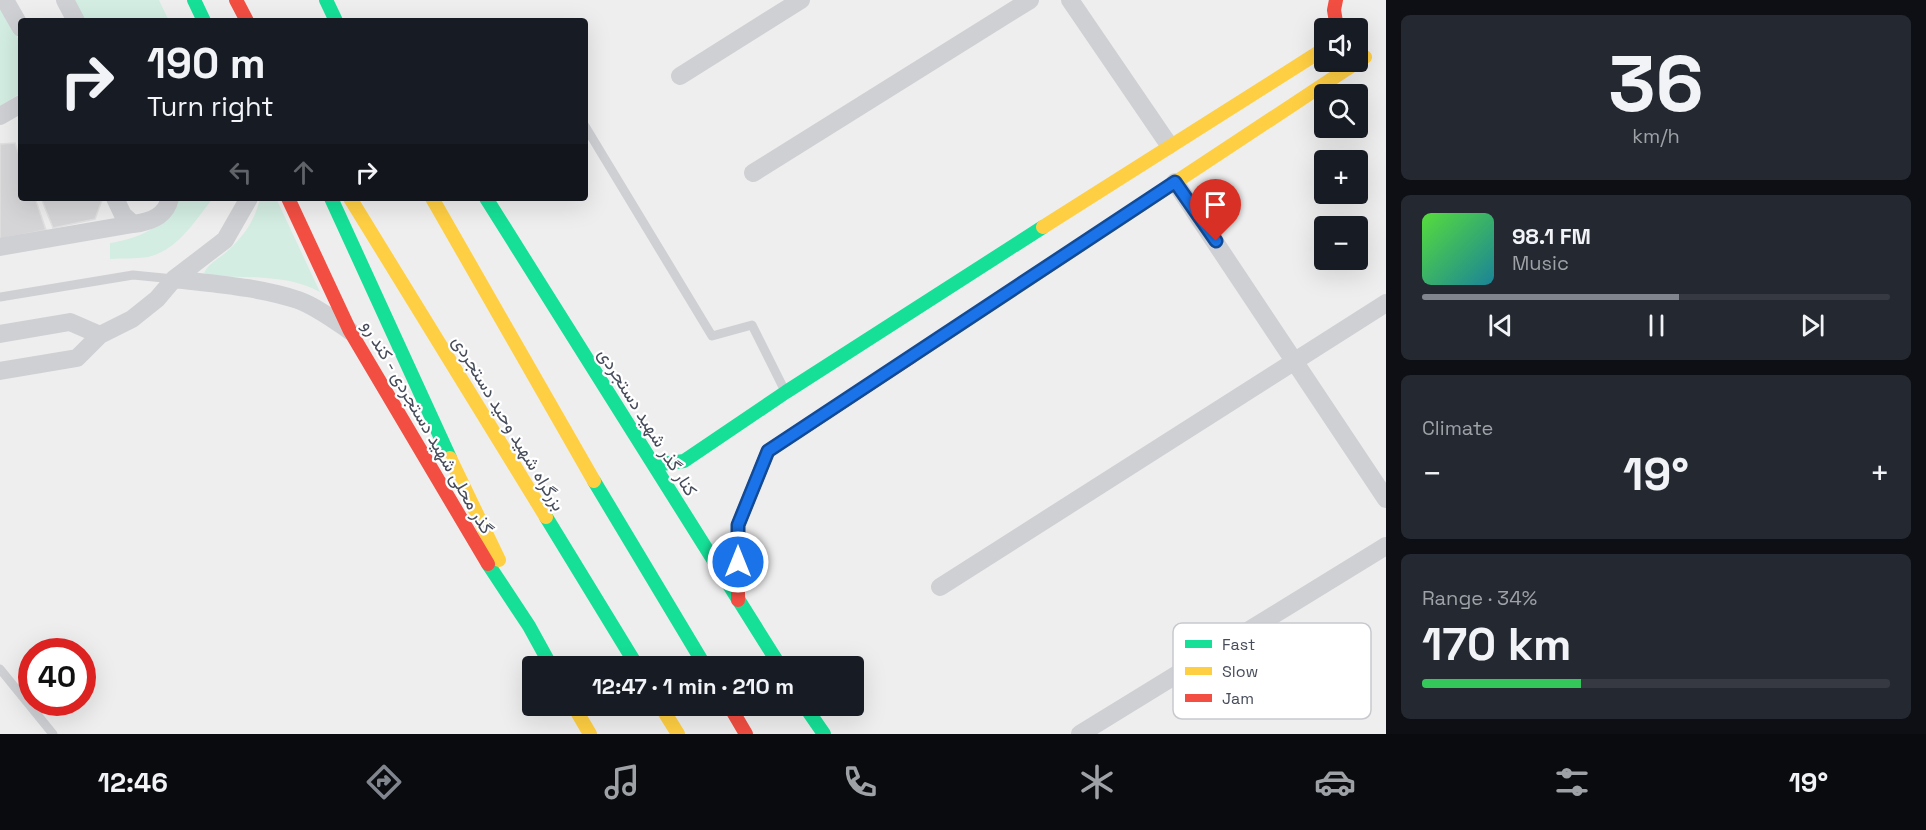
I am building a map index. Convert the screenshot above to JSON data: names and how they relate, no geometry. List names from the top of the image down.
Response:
{
  "streets": {
    "main road": ["کنار گذر شهید دستجردی", "بزرگراه شهید وحید دستجردی", "گذر محلی شهید دستجردی - کند رو"]
  },
  "legend": ["Fast", "Slow", "Jam"],
  "page": {
    "tile": [
      ["36", "km/h"],
      "Climate",
      ["Range · 34%", "170 km"]
    ],
    "map_buttons": ["+", "−"],
    "turn": ["190 m", "Turn right"],
    "song": ["98.1 FM", "Music"],
    "heat": ["−", "19°", "+"],
    "limit": "40",
    "trip": "12:47 · 1 min · 210 m",
    "tabs": ["12:46", "19°"]
  }
}
